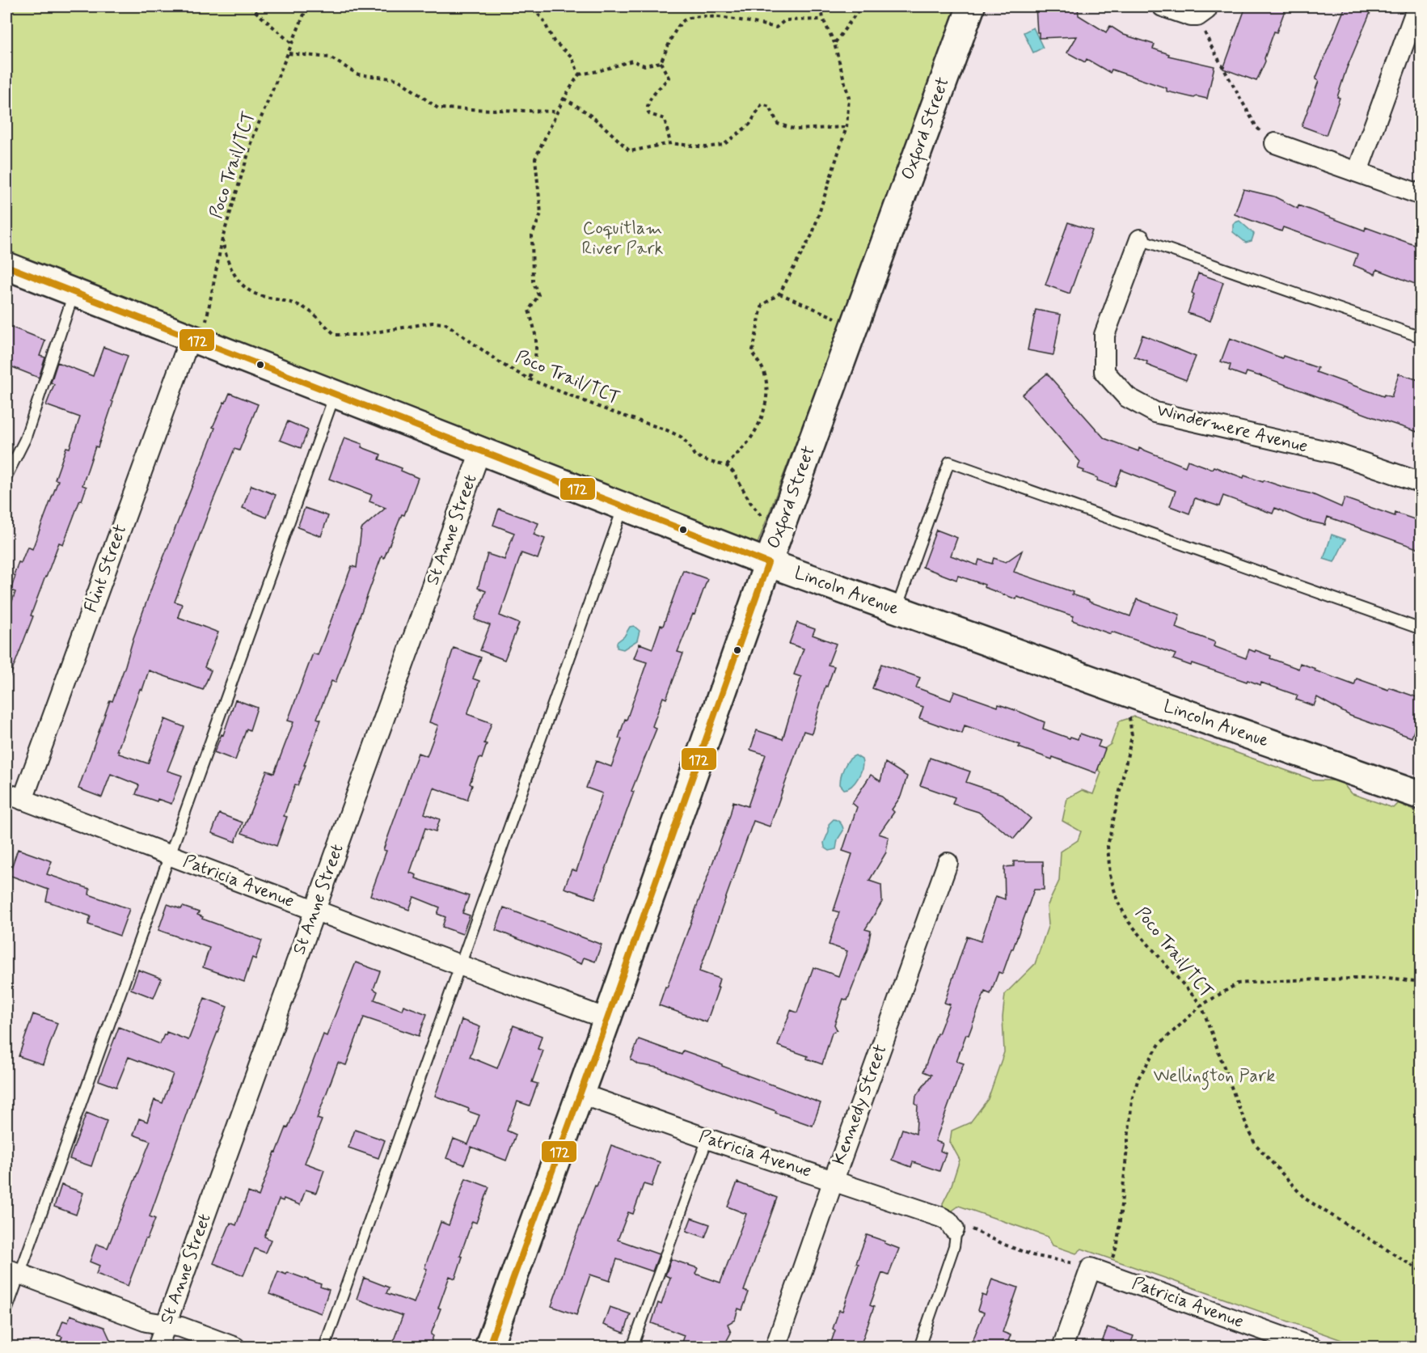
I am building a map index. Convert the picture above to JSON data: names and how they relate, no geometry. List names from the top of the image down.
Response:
{
  "streets": {
    "main road": ["Oxford Street", "Lincoln Avenue"],
    "street": [
      "Windermere Avenue",
      "St Anne Street",
      "Flint Street",
      "Patricia Avenue",
      "Kennedy Street"
    ],
    "path": ["Poco Trail/TCT"]
  },
  "crossings": [
    ["Oxford Street", "Lincoln Avenue"],
    ["Oxford Street", "Patricia Avenue"],
    ["St Anne Street", "Lincoln Avenue"],
    ["St Anne Street", "Patricia Avenue"],
    ["Flint Street", "Lincoln Avenue"],
    ["Flint Street", "Patricia Avenue"],
    ["Patricia Avenue", "Kennedy Street"]
  ],
  "parks": ["Coquitlam River Park", "Wellington Park"],
  "lines": ["transit line 172"]
}
